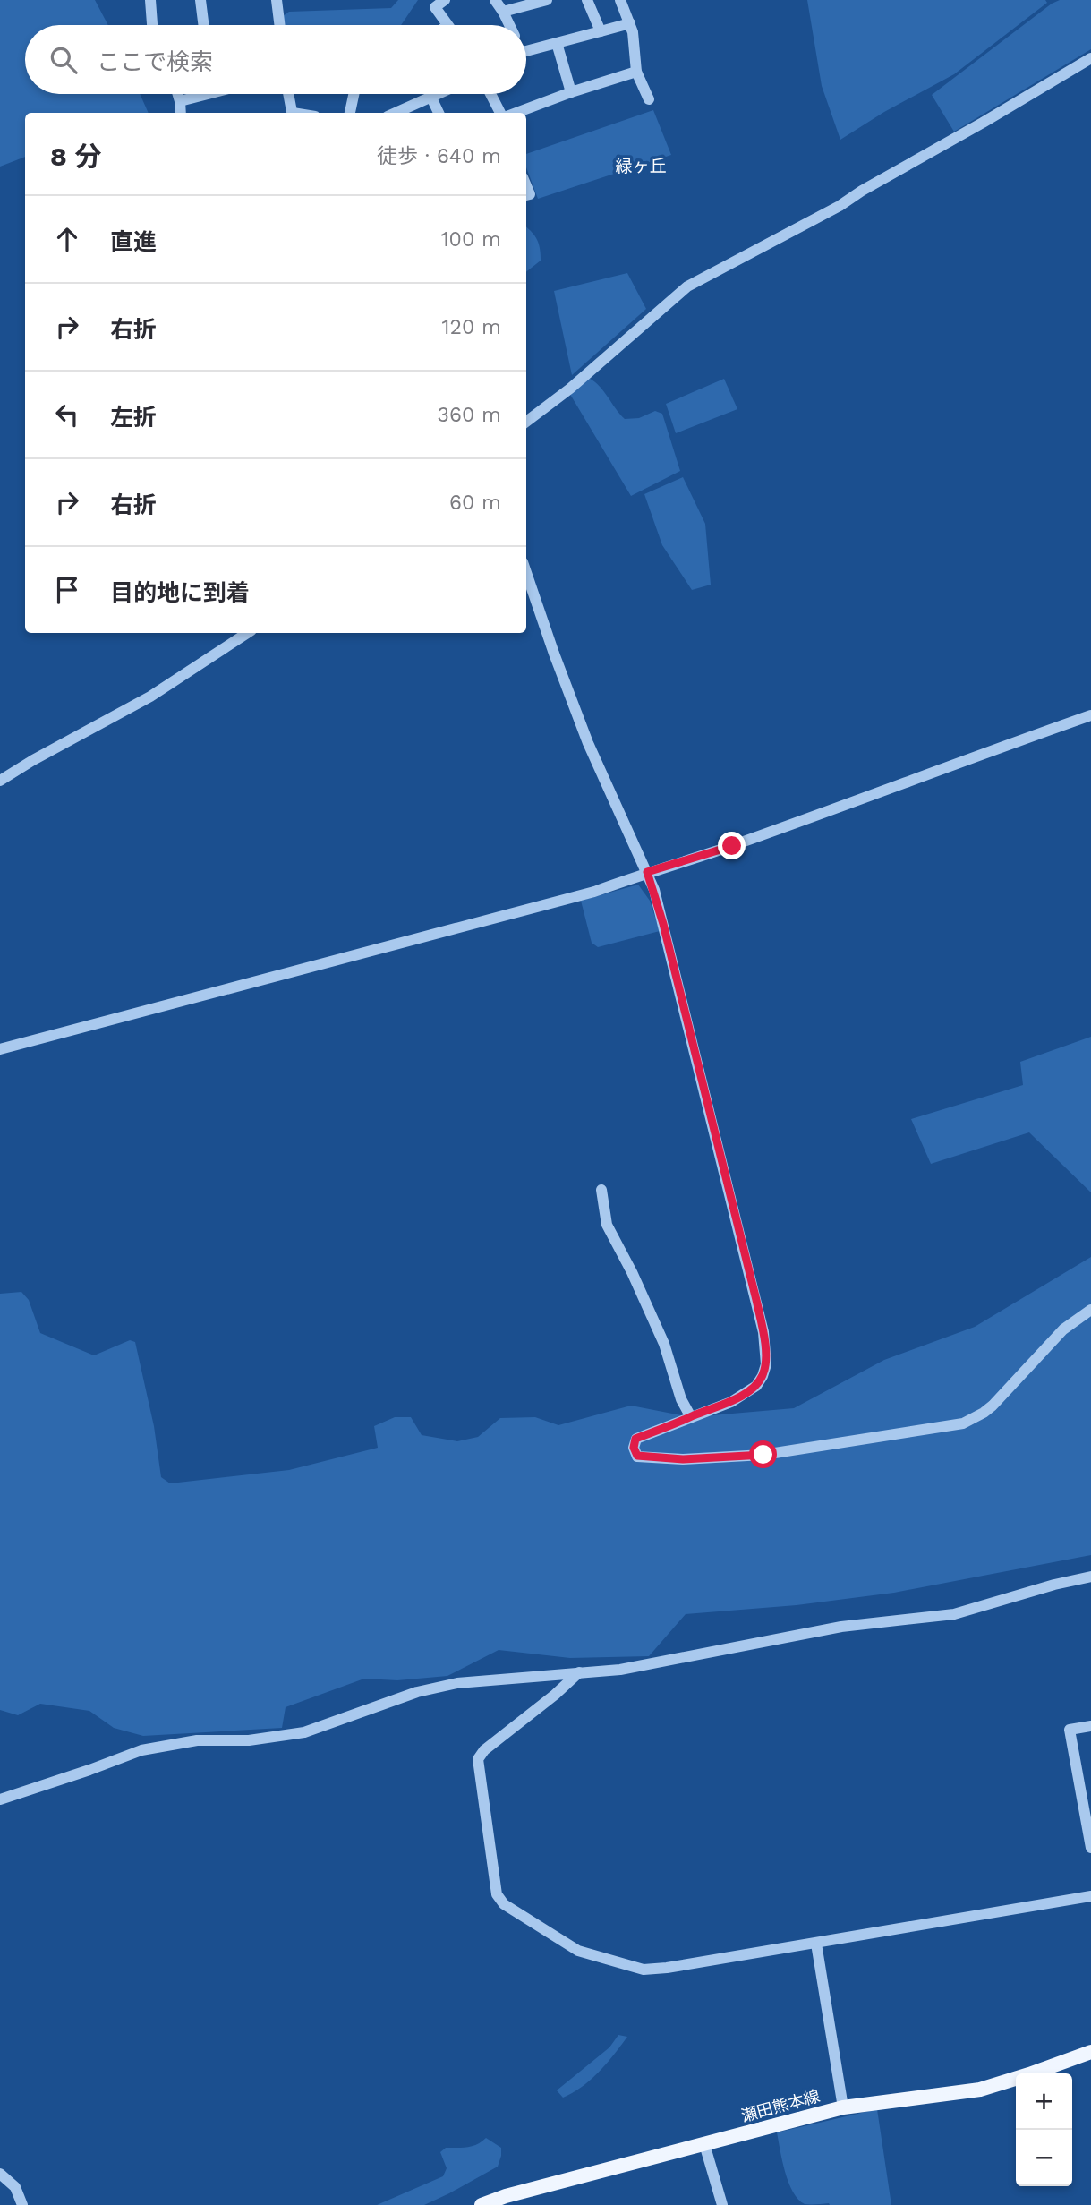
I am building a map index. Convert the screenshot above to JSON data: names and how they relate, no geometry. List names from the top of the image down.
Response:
{
  "streets": {
    "main road": ["瀬田熊本線"]
  },
  "districts": ["緑ヶ丘"],
  "page": {
    "search": "ここで検索",
    "heading": ["8 分", "徒歩 · 640 m"],
    "list": [
      ["直進", "100 m"],
      ["右折", "120 m"],
      ["左折", "360 m"],
      ["右折", "60 m"],
      "目的地に到着"
    ],
    "map_buttons": ["+", "−"]
  }
}
